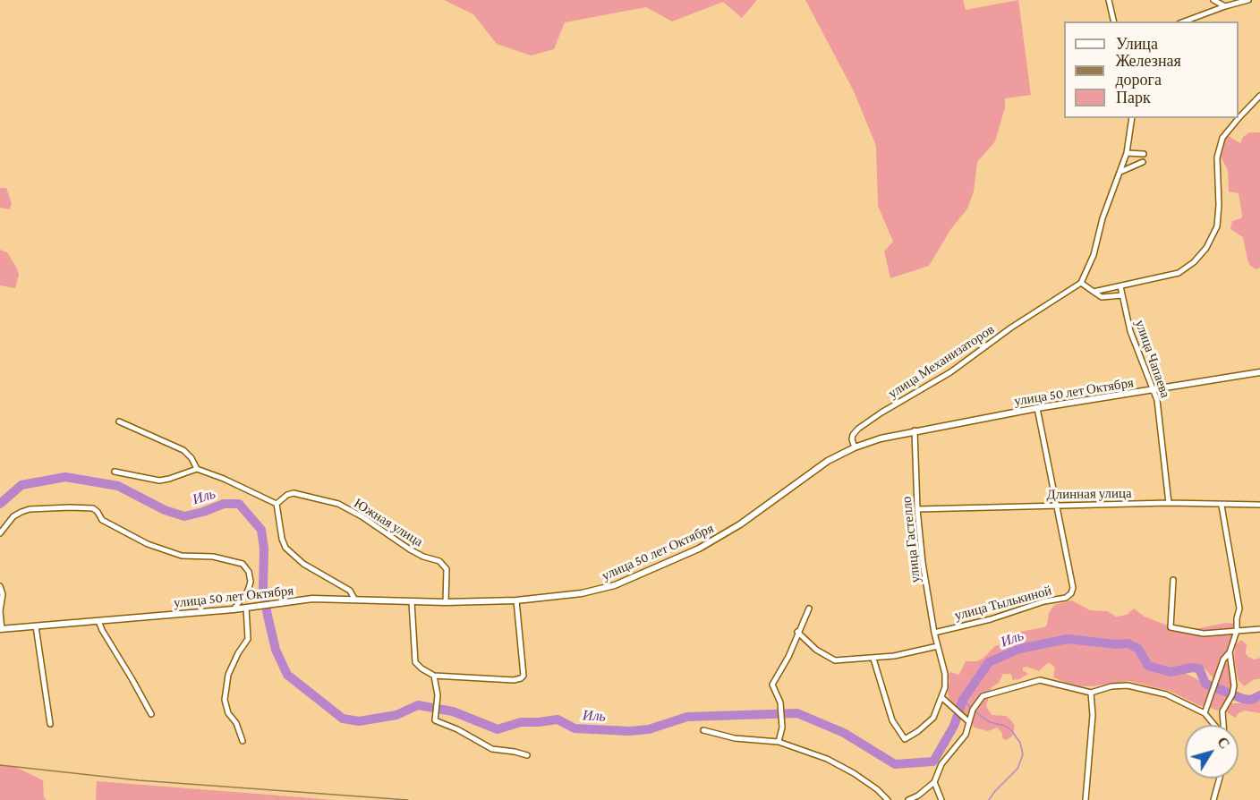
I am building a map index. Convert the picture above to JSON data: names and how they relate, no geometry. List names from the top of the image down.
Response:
{
  "streets": {
    "street": [
      "улица Чапаева",
      "улица Механизаторов",
      "улица 50 лет Октября",
      "Длинная улица",
      "Южная улица",
      "улица Гастелло",
      "улица Тылькиной"
    ]
  },
  "crossings": [
    ["улица Чапаева", "улица 50 лет Октября"],
    ["улица Чапаева", "Длинная улица"],
    ["улица Механизаторов", "улица 50 лет Октября"],
    ["улица 50 лет Октября", "Южная улица"],
    ["улица 50 лет Октября", "улица Гастелло"],
    ["Длинная улица", "улица Гастелло"],
    ["Длинная улица", "улица Тылькиной"],
    ["улица Гастелло", "улица Тылькиной"]
  ],
  "water": ["Иль"],
  "legend": ["Улица", "Железная дорога", "Парк"],
  "north": "top right"
}
